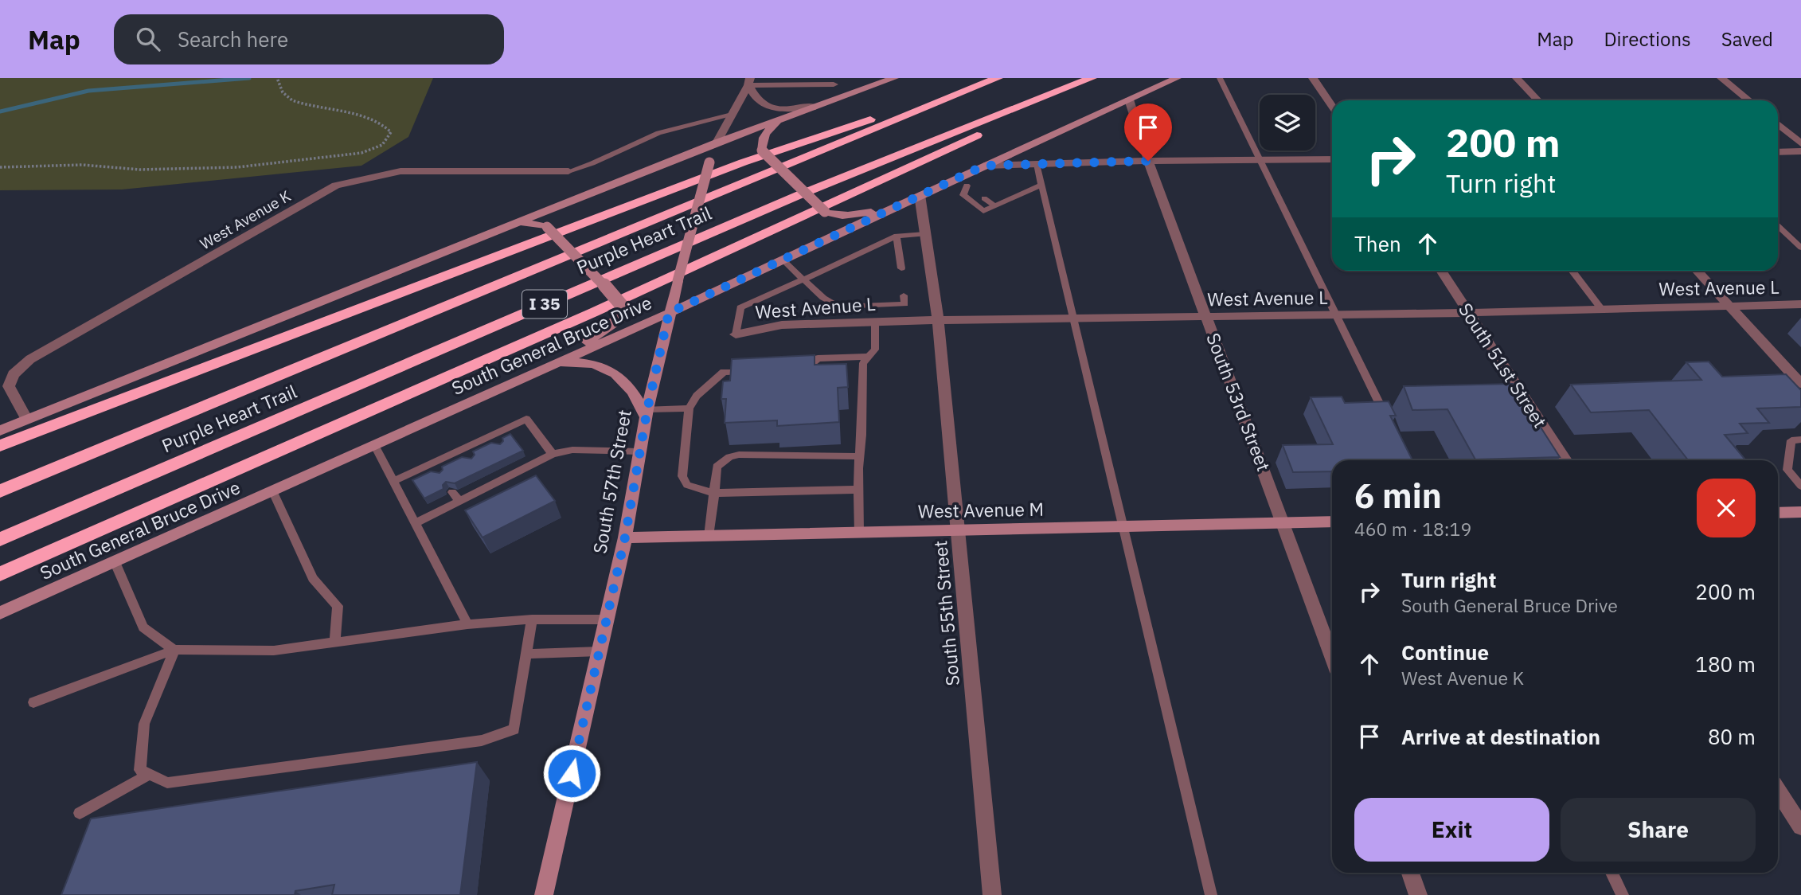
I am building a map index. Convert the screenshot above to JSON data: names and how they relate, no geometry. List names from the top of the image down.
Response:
{
  "streets": {
    "highway": ["Purple Heart Trail", "I 35"],
    "main road": ["South General Bruce Drive", "South 57th Street", "West Avenue M"],
    "street": [
      "West Avenue K",
      "West Avenue L",
      "South 51st Street",
      "South 53rd Street",
      "South 55th Street"
    ]
  },
  "crossings": [
    ["West Avenue L", "South 51st Street"],
    ["West Avenue L", "South 53rd Street"],
    ["West Avenue L", "South 55th Street"],
    ["South General Bruce Drive", "South 53rd Street"],
    ["South General Bruce Drive", "South 57th Street"],
    ["South General Bruce Drive", "South 55th Street"],
    ["South 53rd Street", "West Avenue M"],
    ["South 57th Street", "West Avenue M"],
    ["West Avenue M", "South 55th Street"]
  ],
  "page": {
    "header": "Map",
    "search": "Search here",
    "nav": ["Map", "Directions", "Saved"],
    "turn": ["200 m", "Turn right"],
    "then": "Then",
    "heading": ["6 min", "460 m · 18:19"],
    "list": [
      {
        "name": "Turn right",
        "note": "South General Bruce Drive",
        "value": "200 m"
      },
      {
        "name": "Continue",
        "note": "West Avenue K",
        "value": "180 m"
      },
      {
        "name": "Arrive at destination",
        "value": "80 m"
      }
    ],
    "buttons": ["Exit", "Share"]
  }
}
